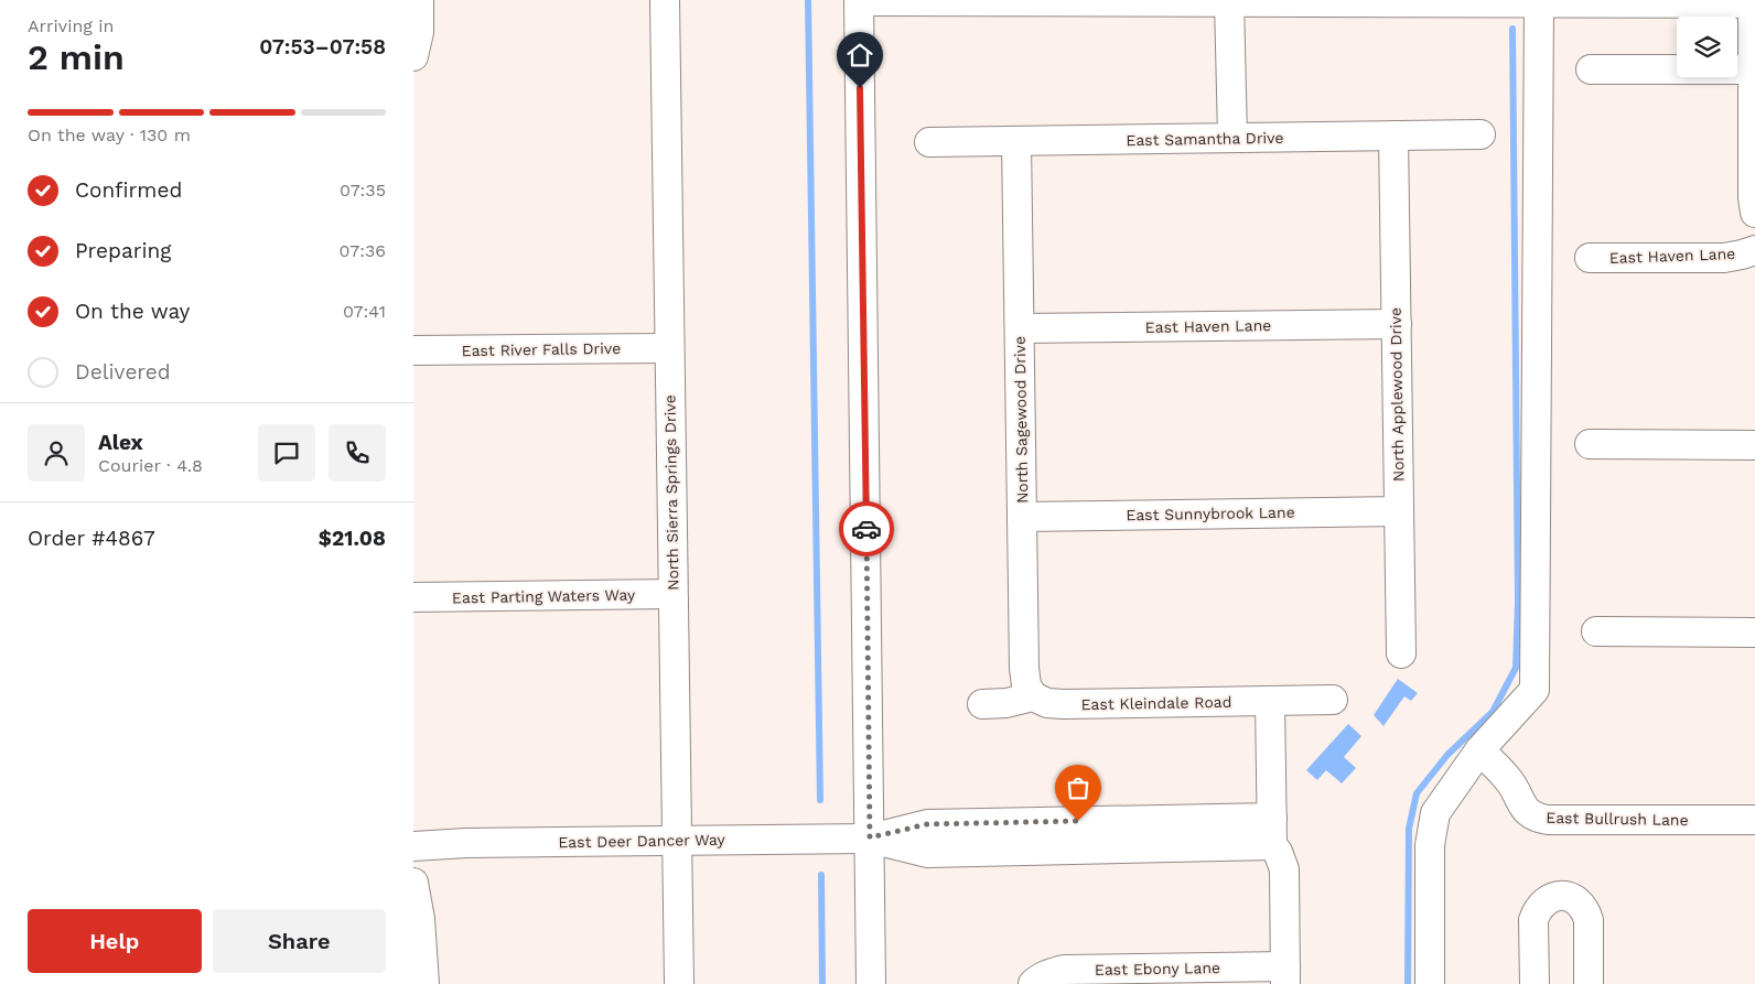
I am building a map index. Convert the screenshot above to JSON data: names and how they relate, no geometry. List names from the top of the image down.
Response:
{
  "streets": {
    "street": [
      "East Samantha Drive",
      "East Haven Lane",
      "East River Falls Drive",
      "North Applewood Drive",
      "North Sagewood Drive",
      "North Sierra Springs Drive",
      "East Sunnybrook Lane",
      "East Parting Waters Way",
      "East Kleindale Road",
      "East Bullrush Lane",
      "East Deer Dancer Way",
      "East Ebony Lane"
    ]
  },
  "crossings": [
    ["East Samantha Drive", "North Applewood Drive"],
    ["East Samantha Drive", "North Sagewood Drive"],
    ["East Haven Lane", "North Applewood Drive"],
    ["East Haven Lane", "North Sagewood Drive"],
    ["East River Falls Drive", "North Sierra Springs Drive"],
    ["North Applewood Drive", "East Sunnybrook Lane"],
    ["North Sagewood Drive", "East Sunnybrook Lane"],
    ["North Sagewood Drive", "East Kleindale Road"],
    ["North Sierra Springs Drive", "East Parting Waters Way"],
    ["North Sierra Springs Drive", "East Deer Dancer Way"]
  ],
  "page": {
    "heading": ["2 min", "Arriving in", "07:53–07:58"],
    "panel": [
      "Alex",
      "Courier · 4.8",
      "Order #4867",
      "$21.08"
    ],
    "bar": "On the way · 130 m",
    "list": [
      ["Confirmed", "07:35"],
      ["Preparing", "07:36"],
      ["On the way", "07:41"],
      "Delivered"
    ],
    "buttons": ["Help", "Share"]
  }
}
